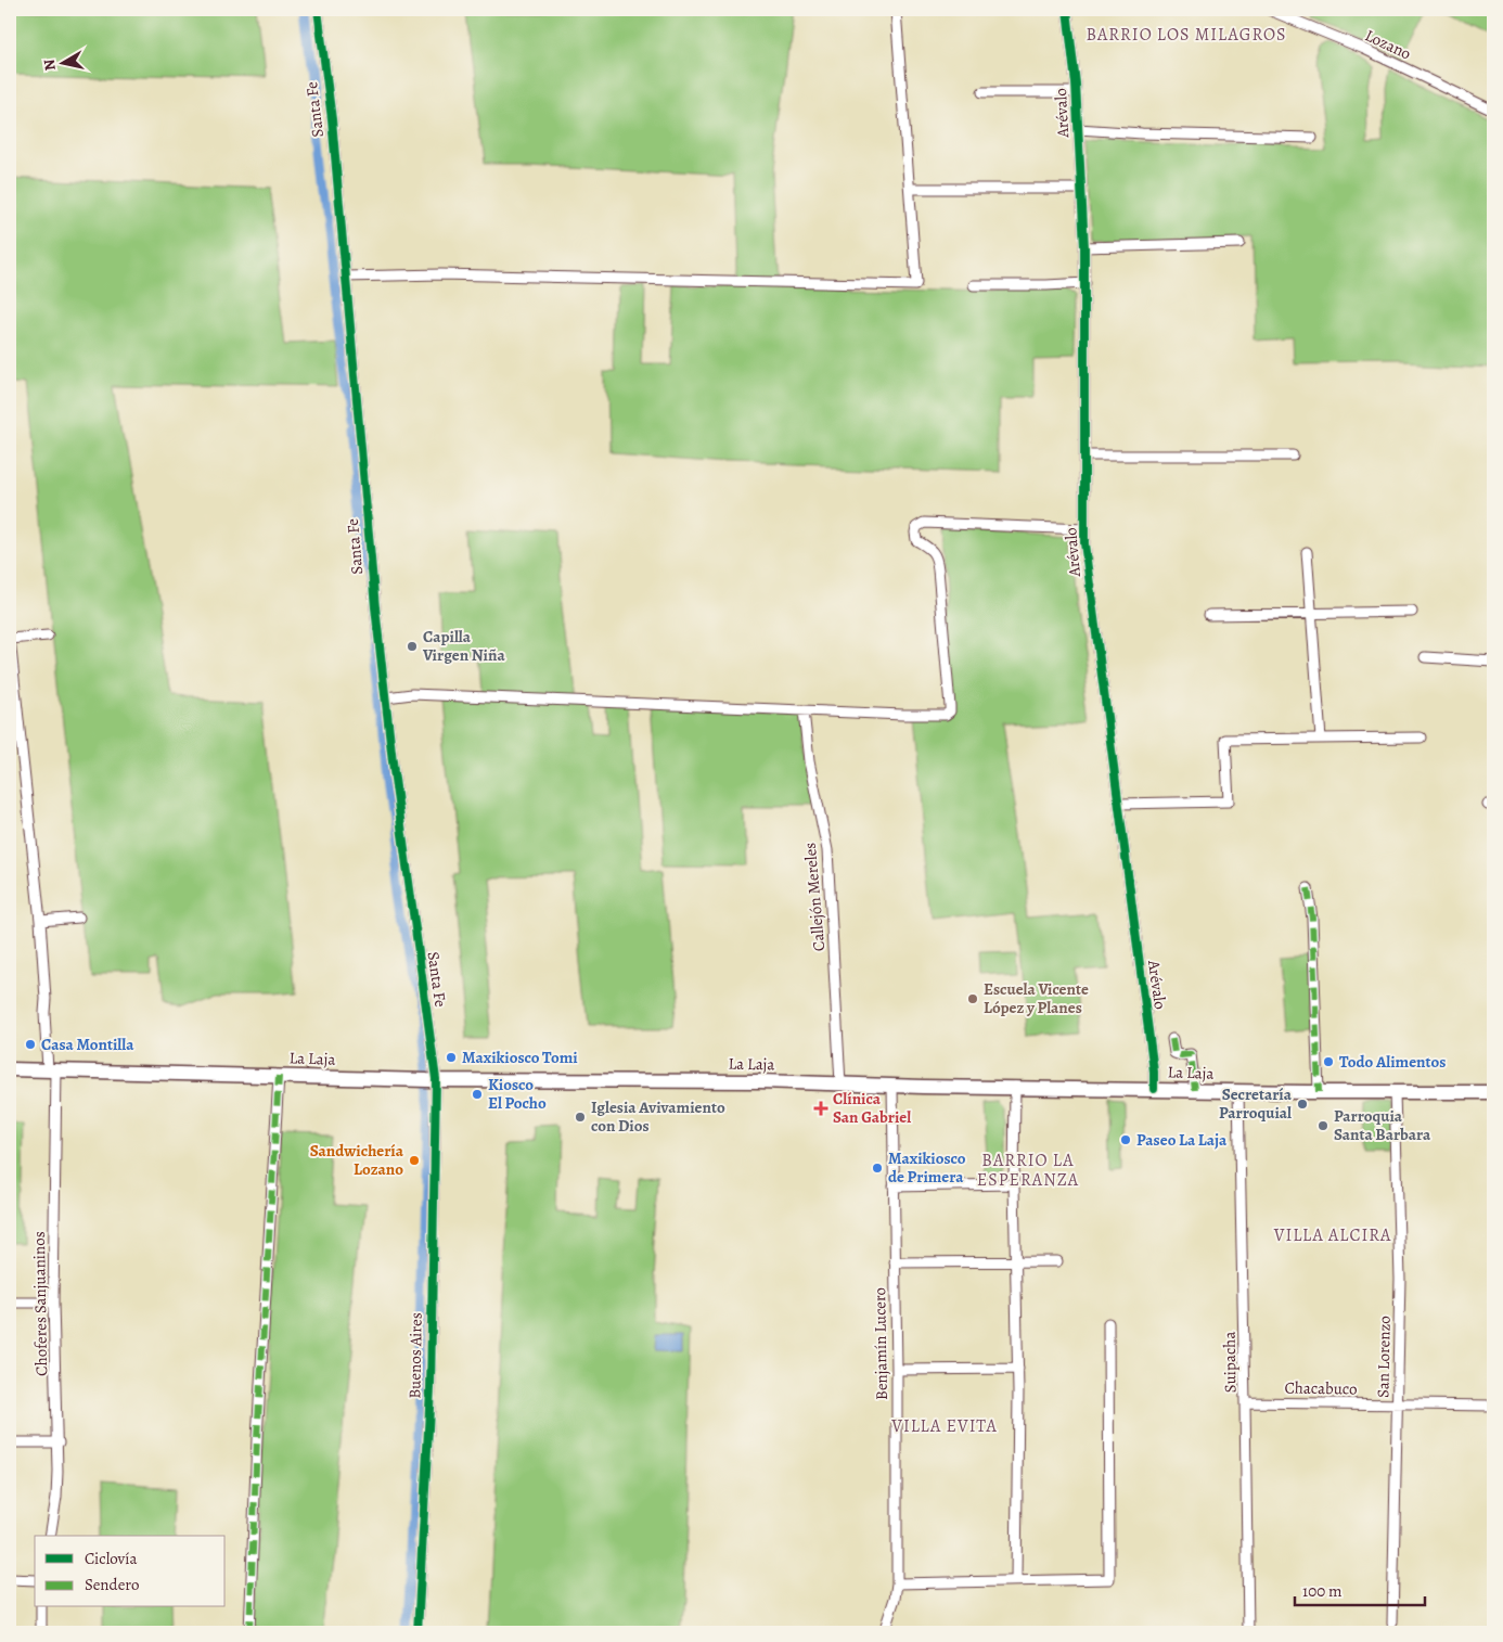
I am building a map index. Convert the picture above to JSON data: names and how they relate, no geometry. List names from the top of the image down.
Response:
{
  "streets": {
    "main road": ["La Laja"],
    "street": [
      "Lozano",
      "Santa Fe",
      "Arévalo",
      "Callejón Mereles",
      "Choferes Sanjuaninos",
      "Benjamín Lucero",
      "Buenos Aires",
      "San Lorenzo",
      "Suipacha",
      "Chacabuco"
    ]
  },
  "crossings": [
    ["Santa Fe", "La Laja"],
    ["Santa Fe", "Buenos Aires"],
    ["Arévalo", "La Laja"],
    ["Callejón Mereles", "La Laja"],
    ["La Laja", "Choferes Sanjuaninos"],
    ["La Laja", "Benjamín Lucero"],
    ["La Laja", "Buenos Aires"],
    ["La Laja", "San Lorenzo"],
    ["La Laja", "Suipacha"],
    ["San Lorenzo", "Chacabuco"],
    ["Suipacha", "Chacabuco"]
  ],
  "districts": [
    "BARRIO LOS MILAGROS",
    "BARRIO LA ESPERANZA",
    "VILLA ALCIRA",
    "VILLA EVITA"
  ],
  "places": {
    "other": [
      "Capilla Virgen Niña",
      "Escuela Vicente López y Planes",
      "Casa Montilla",
      "Maxikiosco Tomi",
      "Todo Alimentos",
      "Kiosco El Pocho",
      "Secretaría Parroquial",
      "Iglesia Avivamiento con Dios",
      "Parroquia Santa Barbara",
      "Paseo La Laja",
      "Sandwichería Lozano",
      "Maxikiosco de Primera"
    ],
    "health": ["Clínica San Gabriel"]
  },
  "legend": ["Ciclovía", "Sendero"],
  "scale_bar": "100 m",
  "north": "left"
}
